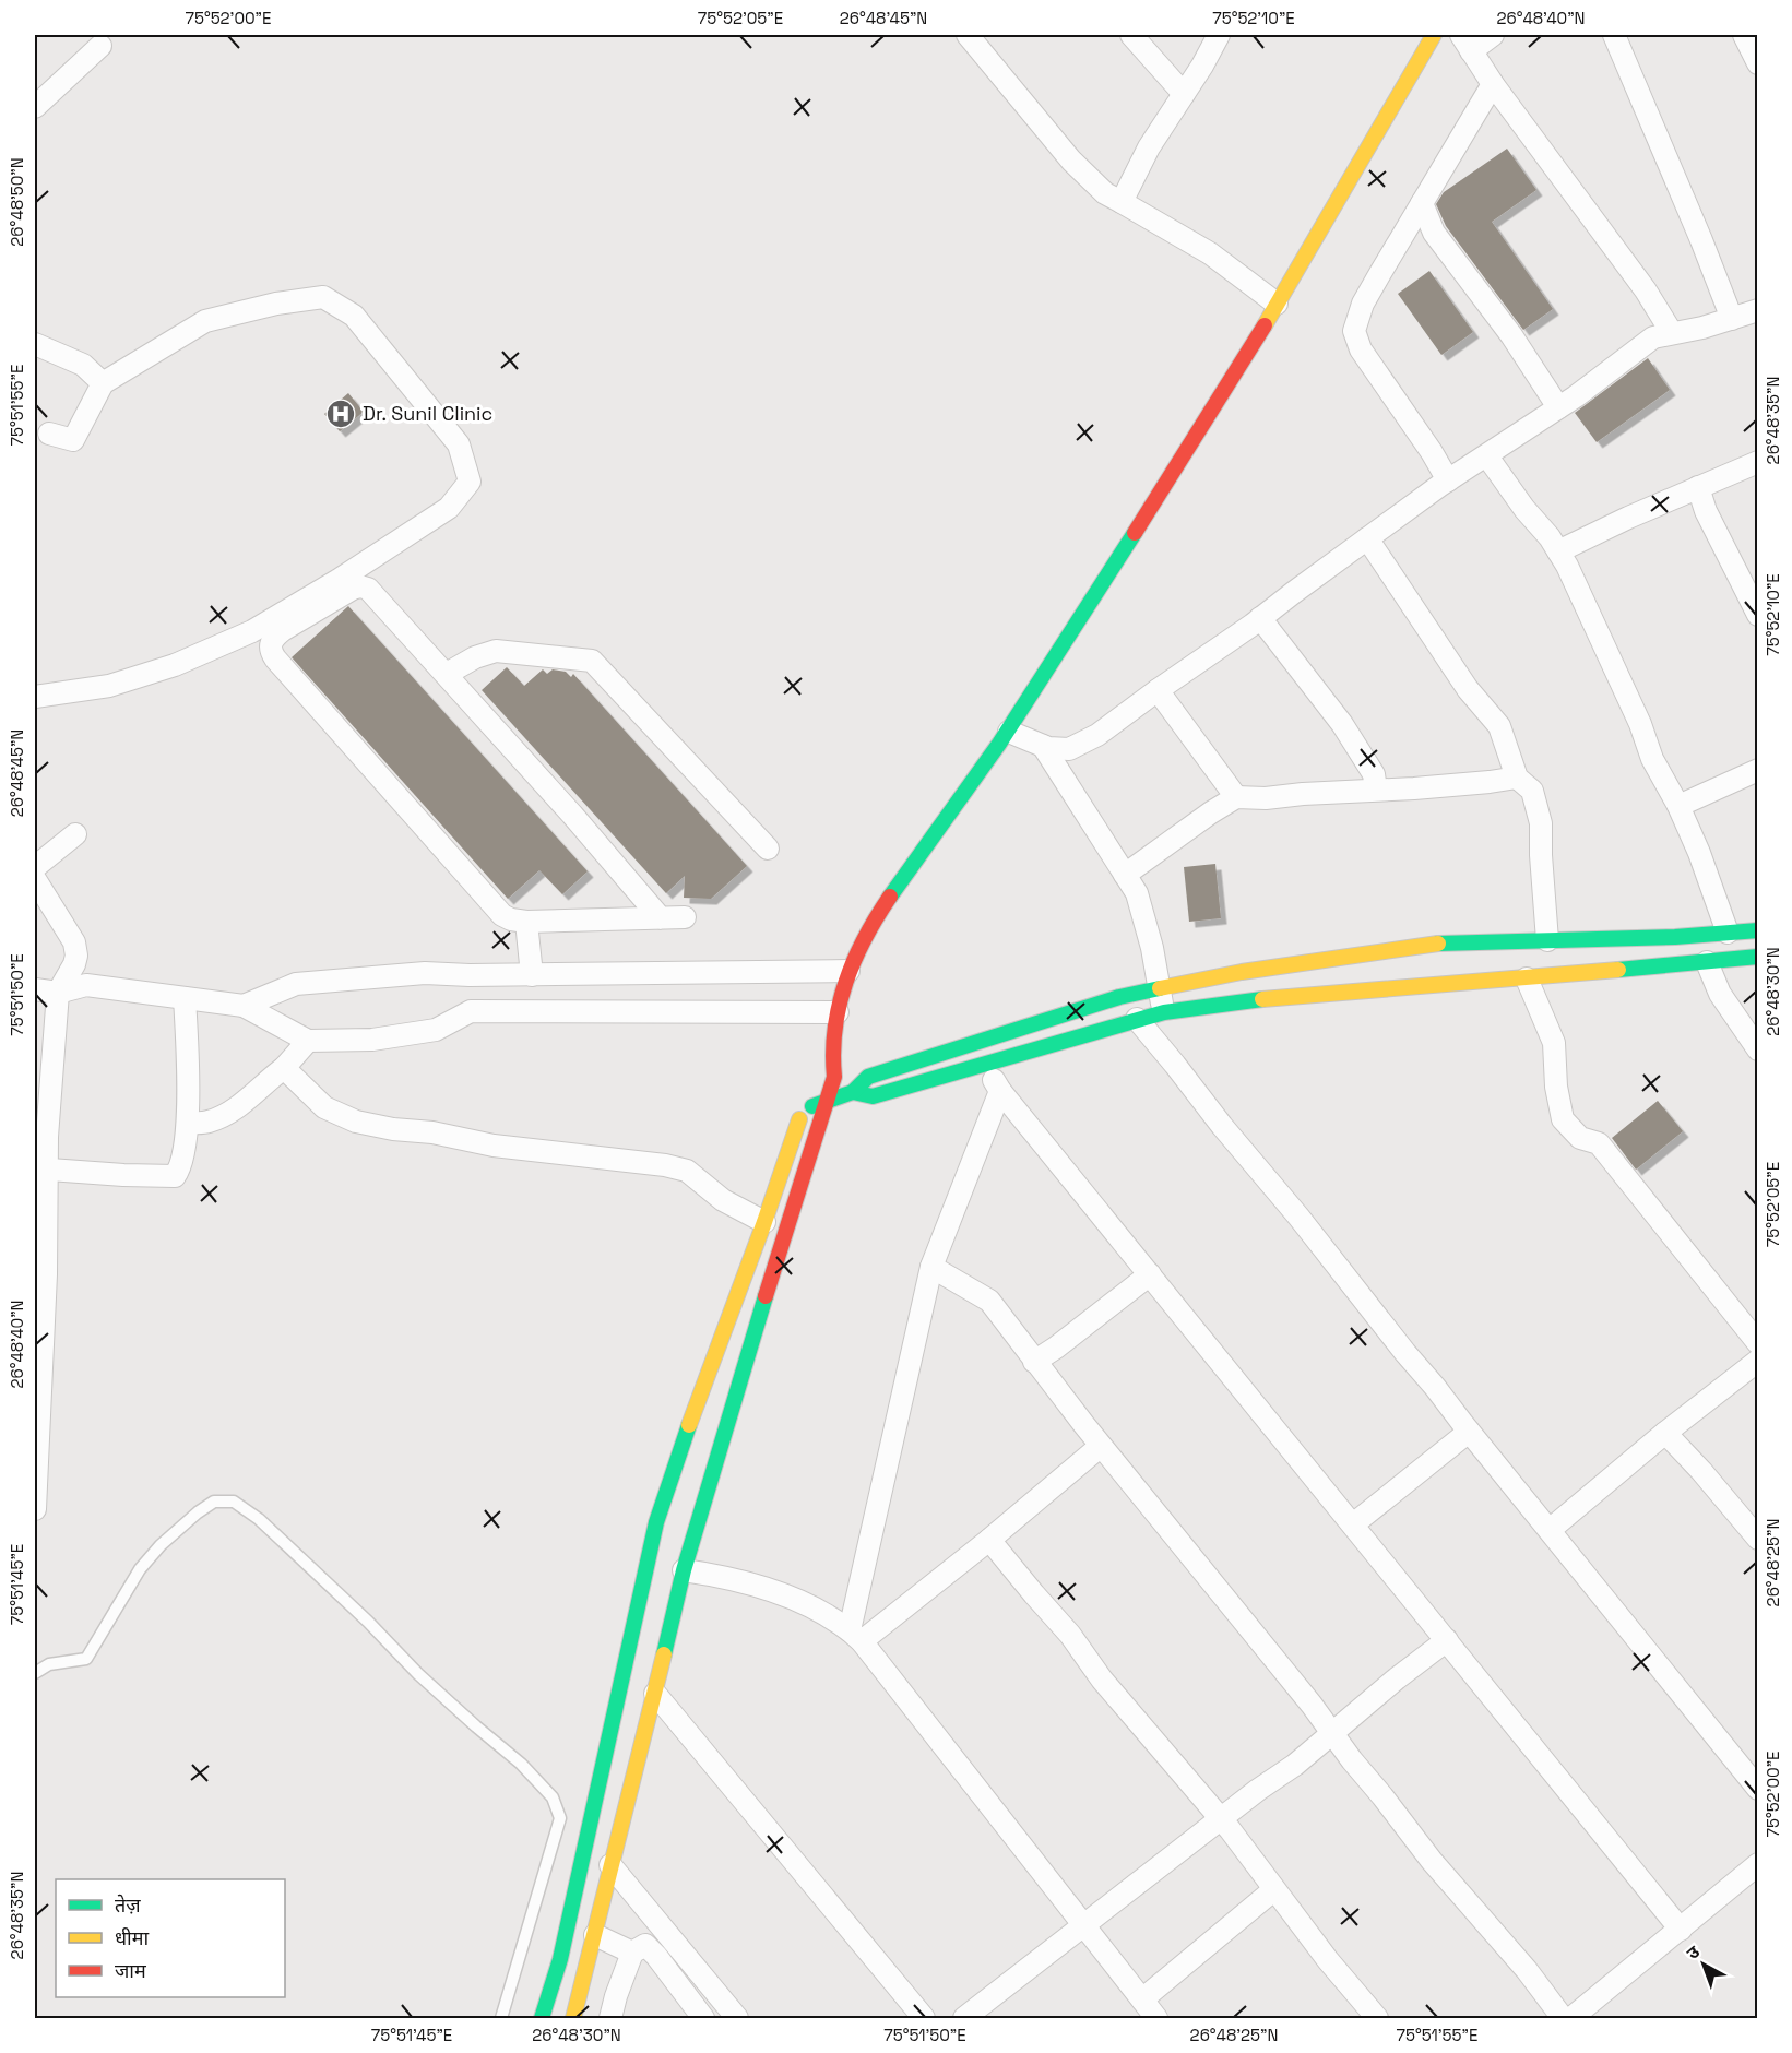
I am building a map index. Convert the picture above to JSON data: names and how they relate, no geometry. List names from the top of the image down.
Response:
{
  "places": {
    "hospital": ["Dr. Sunil Clinic"]
  },
  "legend": ["तेज़", "धीमा", "जाम"],
  "north": "top left",
  "coordinates": [
    "75°52'00\"E",
    "75°52'05\"E",
    "26°48'45\"N",
    "75°52'10\"E",
    "26°48'40\"N",
    "26°48'50\"N",
    "75°51'55\"E",
    "26°48'35\"N",
    "26°48'30\"N",
    "75°51'50\"E",
    "26°48'25\"N",
    "75°51'45\"E"
  ]
}
